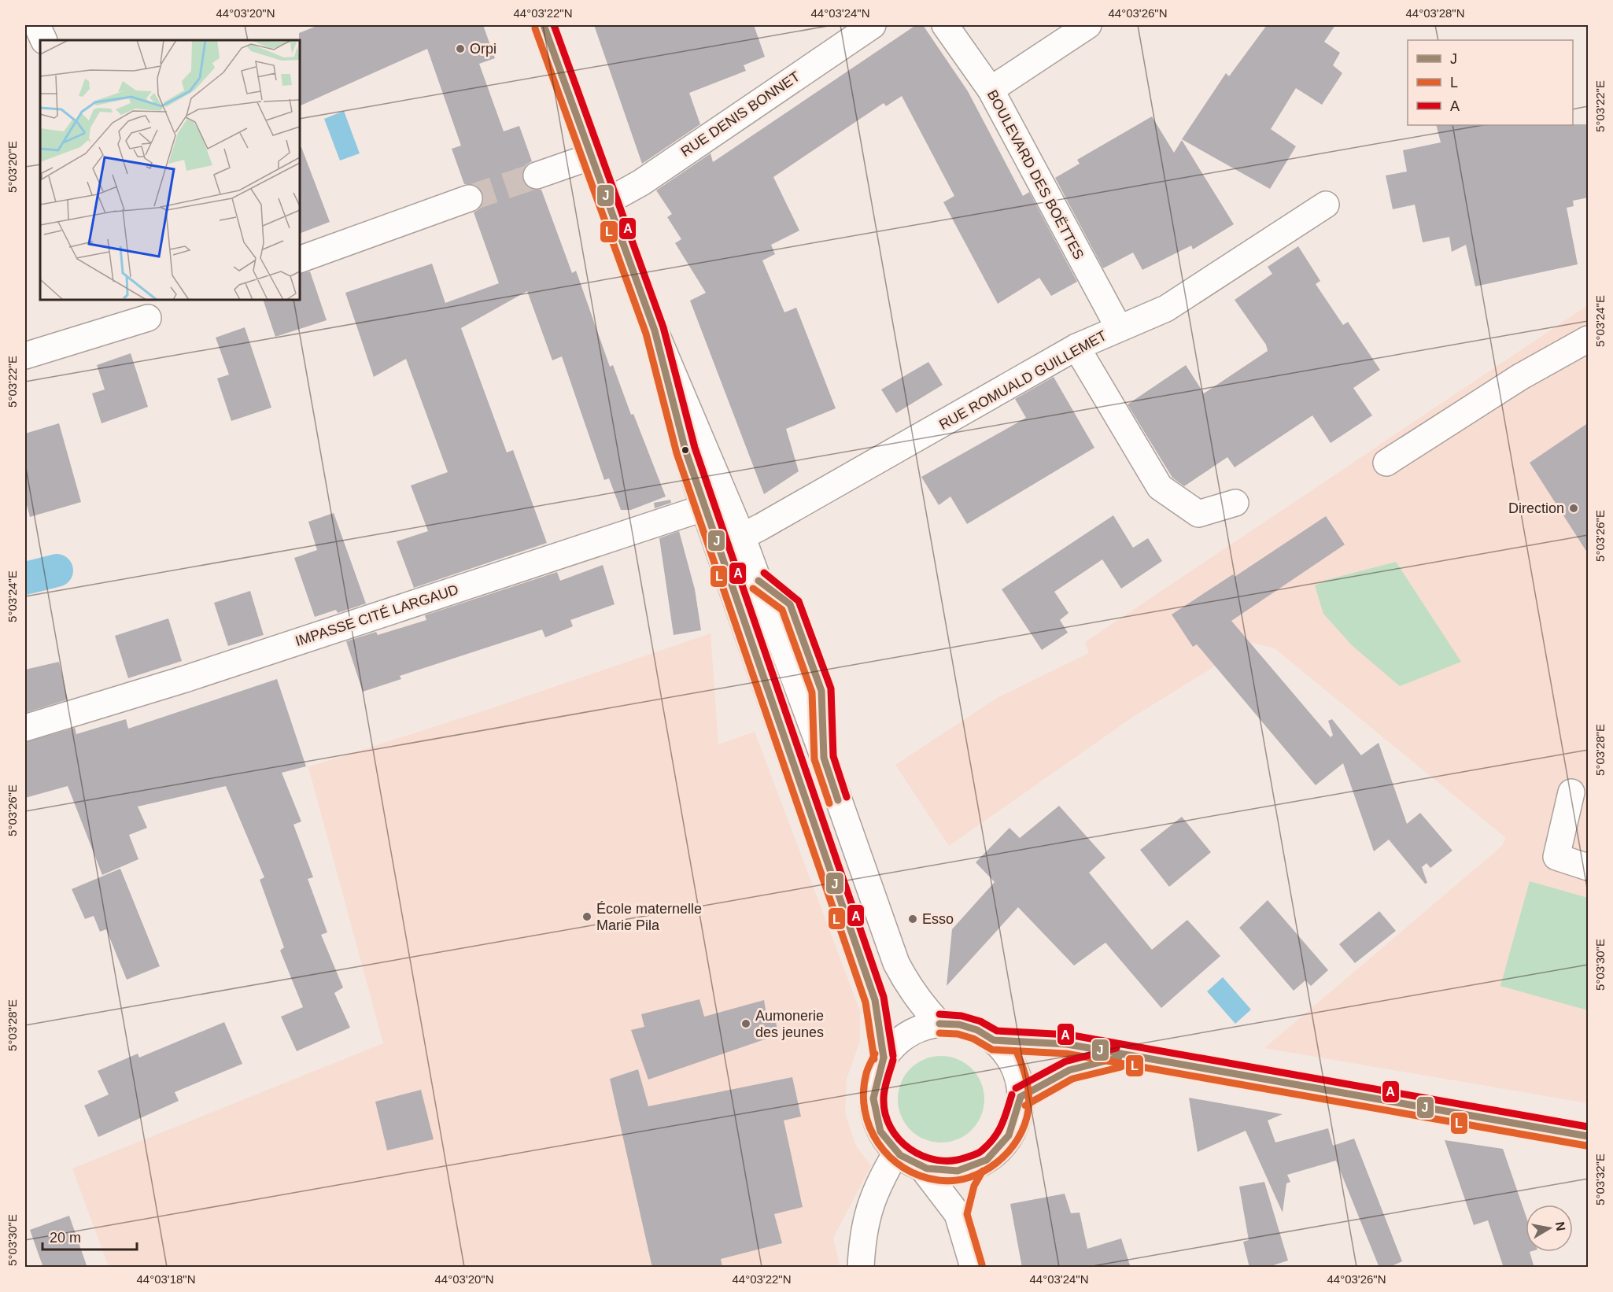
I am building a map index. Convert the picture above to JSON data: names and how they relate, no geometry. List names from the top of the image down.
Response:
{
  "streets": {
    "street": [
      "RUE DENIS BONNET",
      "BOULEVARD DES BOËTTES",
      "RUE ROMUALD GUILLEMET",
      "IMPASSE CITÉ LARGAUD"
    ]
  },
  "crossings": [
    ["BOULEVARD DES BOËTTES", "RUE ROMUALD GUILLEMET"]
  ],
  "places": [
    "Orpi",
    "Direction",
    "École maternelle Marie Pila",
    "Esso",
    "Aumonerie des jeunes"
  ],
  "lines": ["transit line J", "transit line A", "transit line L"],
  "legend": ["J", "L", "A"],
  "scale_bar": "20 m",
  "north": "right",
  "coordinates": [
    "44°03'20\"N",
    "44°03'22\"N",
    "44°03'24\"N",
    "44°03'26\"N",
    "44°03'28\"N",
    "5°03'22\"E",
    "5°03'20\"E",
    "5°03'24\"E",
    "5°03'26\"E",
    "5°03'28\"E",
    "5°03'30\"E",
    "5°03'32\"E",
    "44°03'18\"N"
  ]
}
